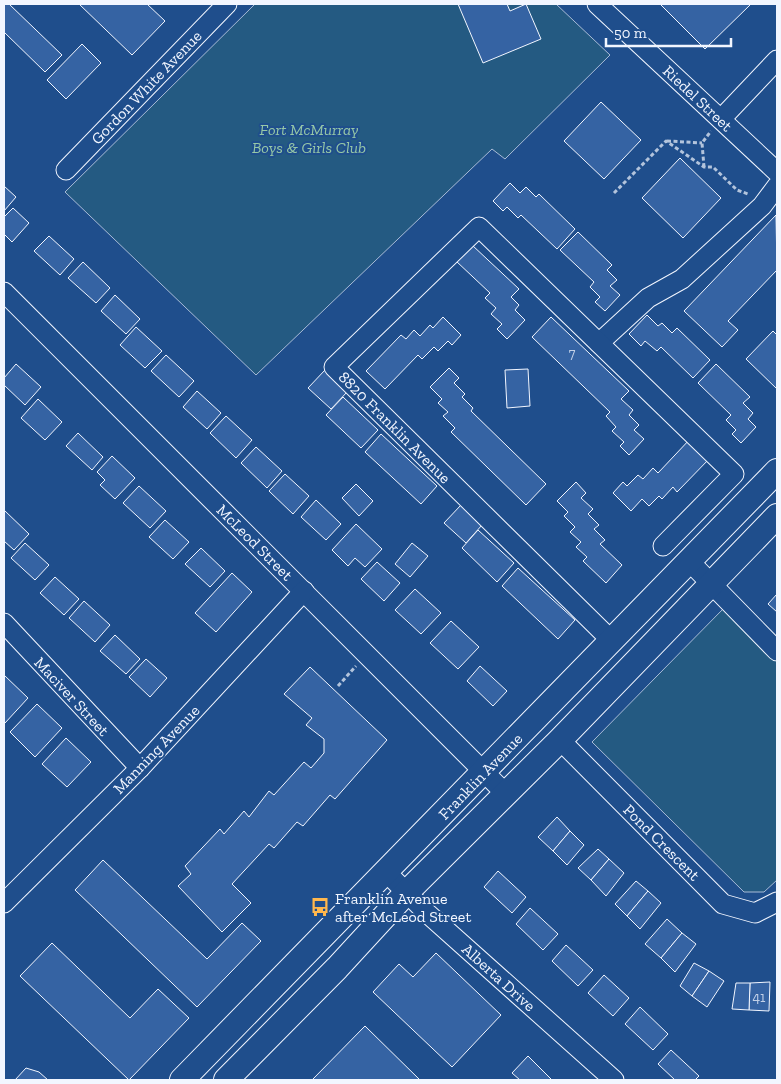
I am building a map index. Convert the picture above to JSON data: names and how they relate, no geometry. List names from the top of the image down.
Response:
{
  "streets": {
    "main road": ["Franklin Avenue"],
    "street": [
      "Gordon White Avenue",
      "Riedel Street",
      "8820 Franklin Avenue",
      "McLeod Street",
      "Maciver Street",
      "Manning Avenue",
      "Pond Crescent",
      "Alberta Drive"
    ]
  },
  "crossings": [
    ["8820 Franklin Avenue", "Franklin Avenue"],
    ["McLeod Street", "Manning Avenue"],
    ["McLeod Street", "Franklin Avenue"],
    ["Maciver Street", "Manning Avenue"],
    ["Franklin Avenue", "Pond Crescent"],
    ["Franklin Avenue", "Alberta Drive"]
  ],
  "parks": ["Fort McMurray Boys & Girls Club"],
  "places": {
    "bus stop": ["Franklin Avenue after McLeod Street"]
  },
  "house_numbers": ["7", "41"],
  "scale_bar": "50 m"
}
